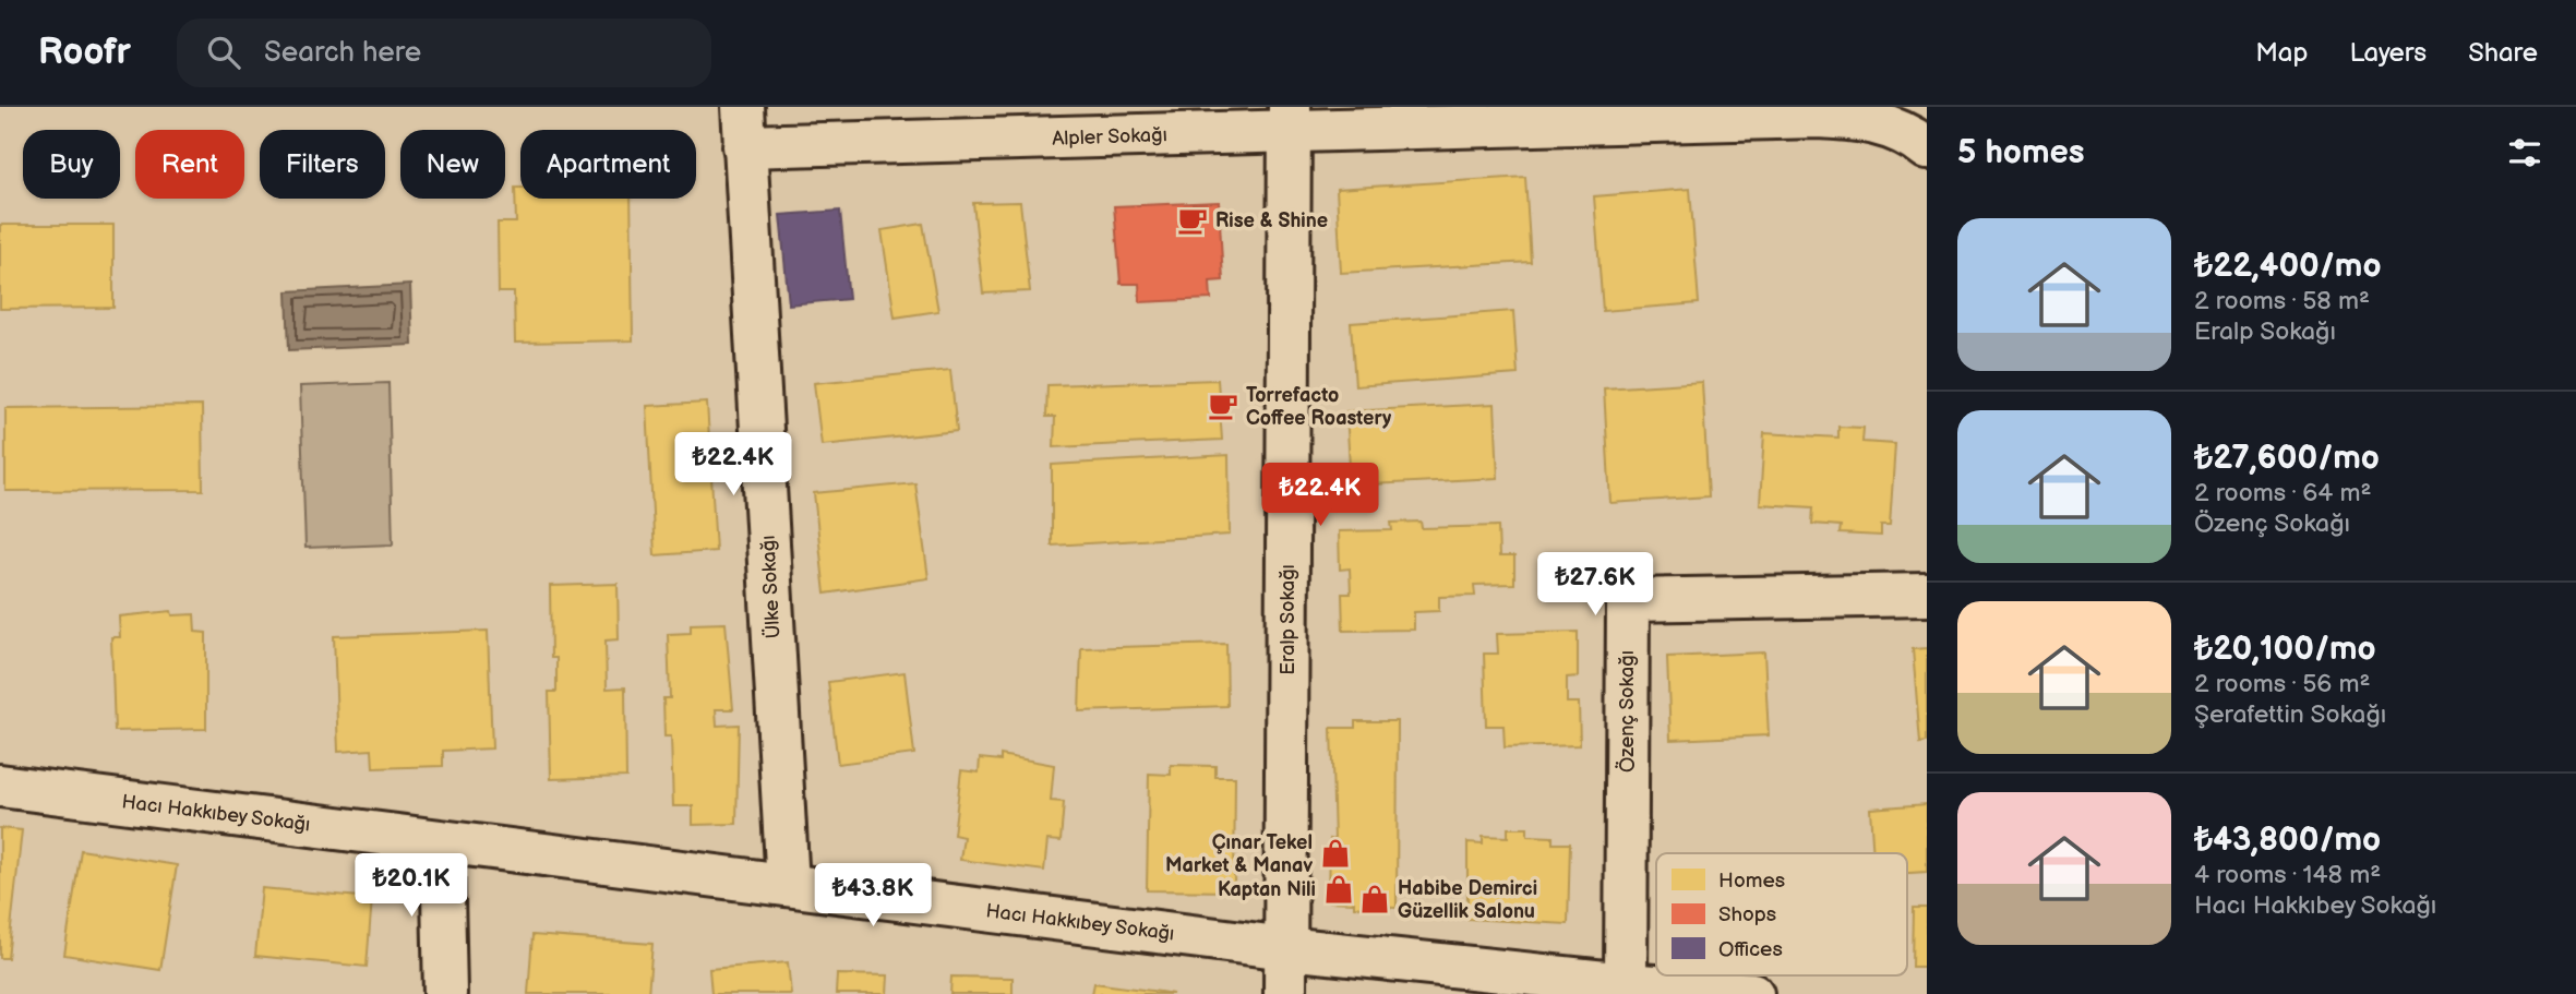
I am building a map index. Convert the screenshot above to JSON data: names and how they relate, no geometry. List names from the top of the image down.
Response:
{
  "streets": {
    "street": [
      "Alpler Sokağı",
      "Ülke Sokağı",
      "Eralp Sokağı",
      "Özenç Sokağı",
      "Hacı Hakkıbey Sokağı"
    ]
  },
  "crossings": [
    ["Alpler Sokağı", "Ülke Sokağı"],
    ["Alpler Sokağı", "Eralp Sokağı"],
    ["Ülke Sokağı", "Hacı Hakkıbey Sokağı"],
    ["Eralp Sokağı", "Hacı Hakkıbey Sokağı"],
    ["Özenç Sokağı", "Hacı Hakkıbey Sokağı"]
  ],
  "places": {
    "cafe": ["Rise & Shine", "Torrefacto Coffee Roastery"],
    "shop": ["Çınar Tekel Market & Manav", "Kaptan Nili", "Habibe Demirci Güzellik Salonu"]
  },
  "legend": ["Homes", "Shops", "Offices"],
  "page": {
    "header": "Roofr",
    "search": "Search here",
    "nav": ["Map", "Layers", "Share"],
    "heading": "5 homes",
    "chip": [
      "Buy",
      "Rent",
      "Filters",
      "New",
      "Apartment"
    ],
    "list": [
      {
        "name": "₺22,400/mo",
        "note": "2 rooms · 58 m² · Eralp Sokağı"
      },
      {
        "name": "₺27,600/mo",
        "note": "2 rooms · 64 m² · Özenç Sokağı"
      },
      {
        "name": "₺20,100/mo",
        "note": "2 rooms · 56 m² · Şerafettin Sokağı"
      },
      {
        "name": "₺43,800/mo",
        "note": "4 rooms · 148 m² · Hacı Hakkıbey Sokağı"
      }
    ],
    "price": [
      "₺22.4K",
      "₺22.4K",
      "₺27.6K",
      "₺20.1K",
      "₺43.8K"
    ]
  }
}
